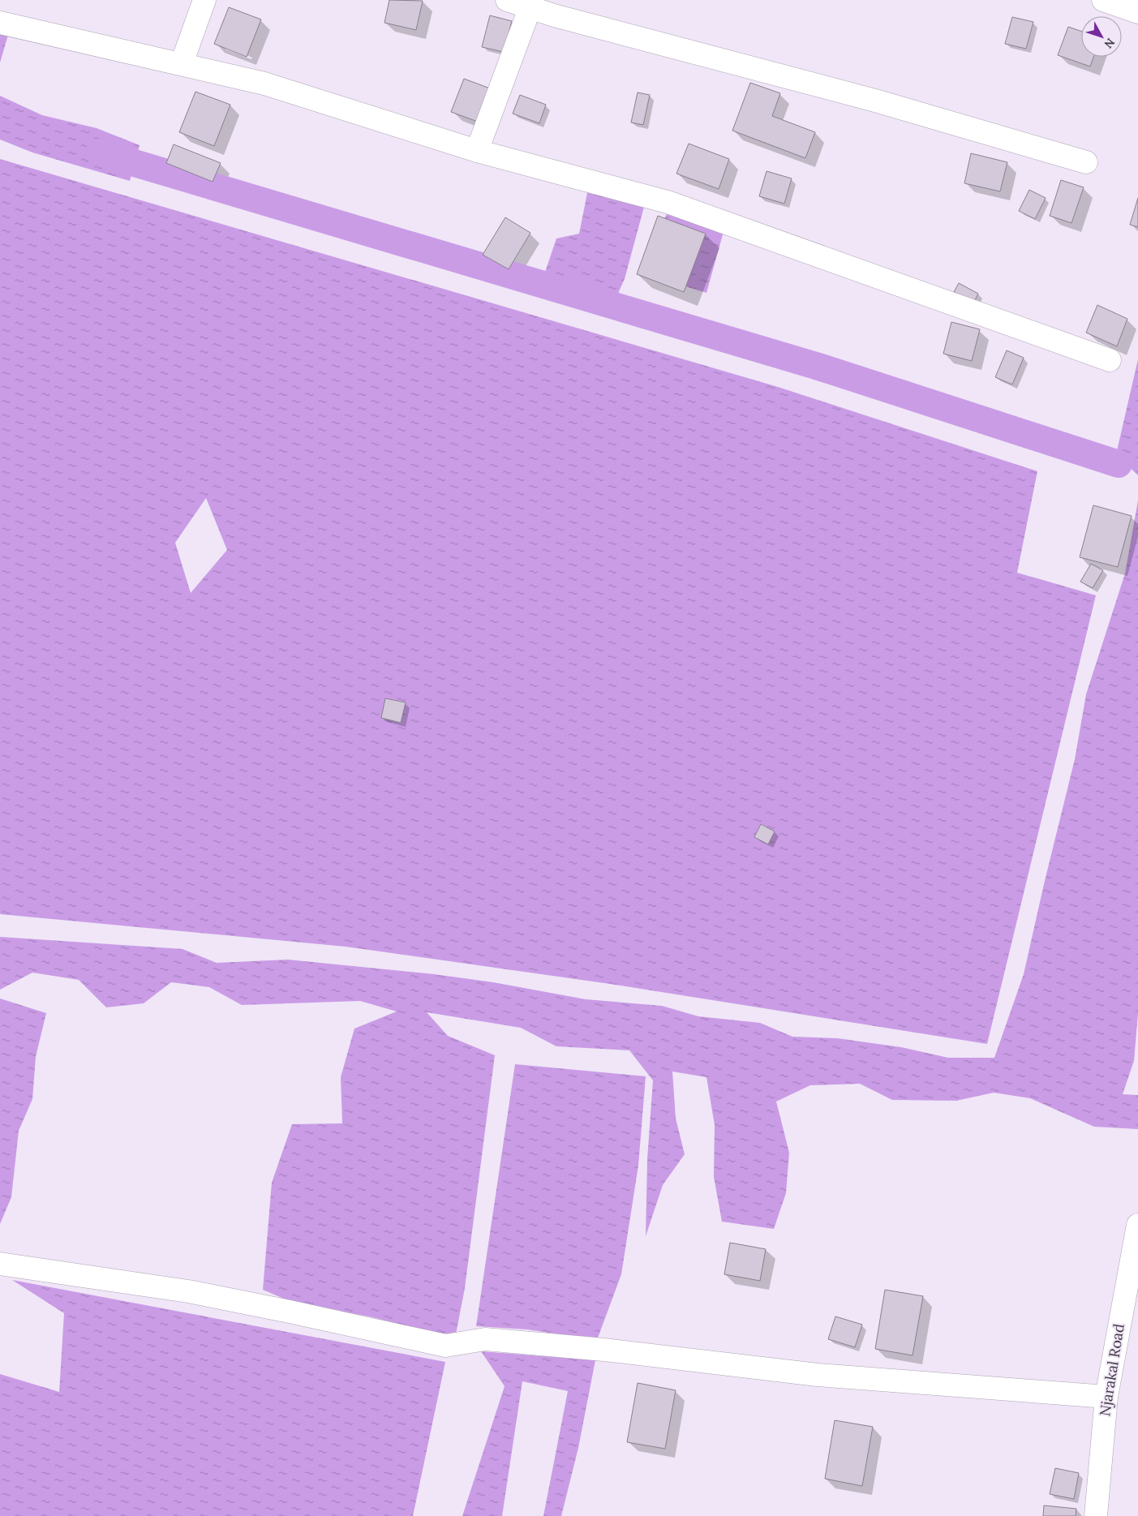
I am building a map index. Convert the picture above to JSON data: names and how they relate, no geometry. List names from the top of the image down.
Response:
{
  "streets": {
    "street": ["Njarakal Road"]
  },
  "north": "bottom right"
}
